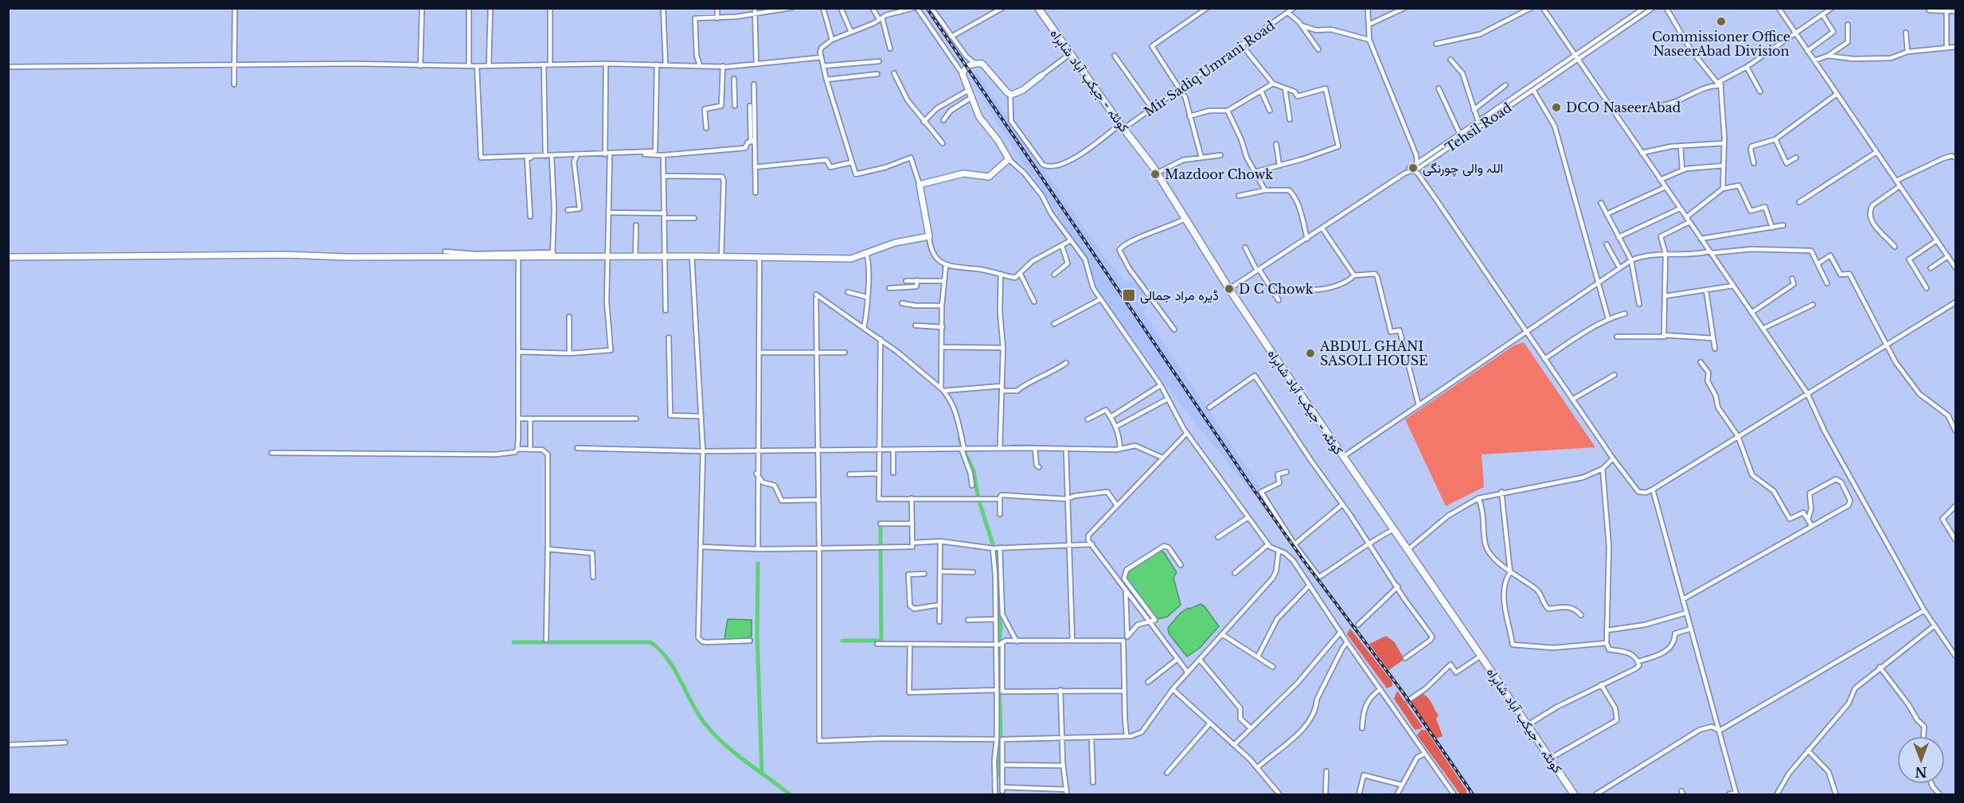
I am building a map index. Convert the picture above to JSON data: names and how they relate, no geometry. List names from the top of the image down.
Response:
{
  "streets": {
    "highway": ["کوئٹہ - جیکب آباد شاہراہ"],
    "street": ["Mir Sadiq Umrani Road", "Tehsil Road"]
  },
  "crossings": [
    ["Mir Sadiq Umrani Road", "کوئٹہ - جیکب آباد شاہراہ"]
  ],
  "places": {
    "other": [
      "Commissioner Office NaseerAbad Division",
      "DCO NaseerAbad",
      "اللہ والی چورنگی",
      "Mazdoor Chowk",
      "D C Chowk",
      "ABDUL GHANI SASOLI HOUSE"
    ],
    "transit": ["ڈیرہ مراد جمالی"]
  },
  "north": "bottom"
}
